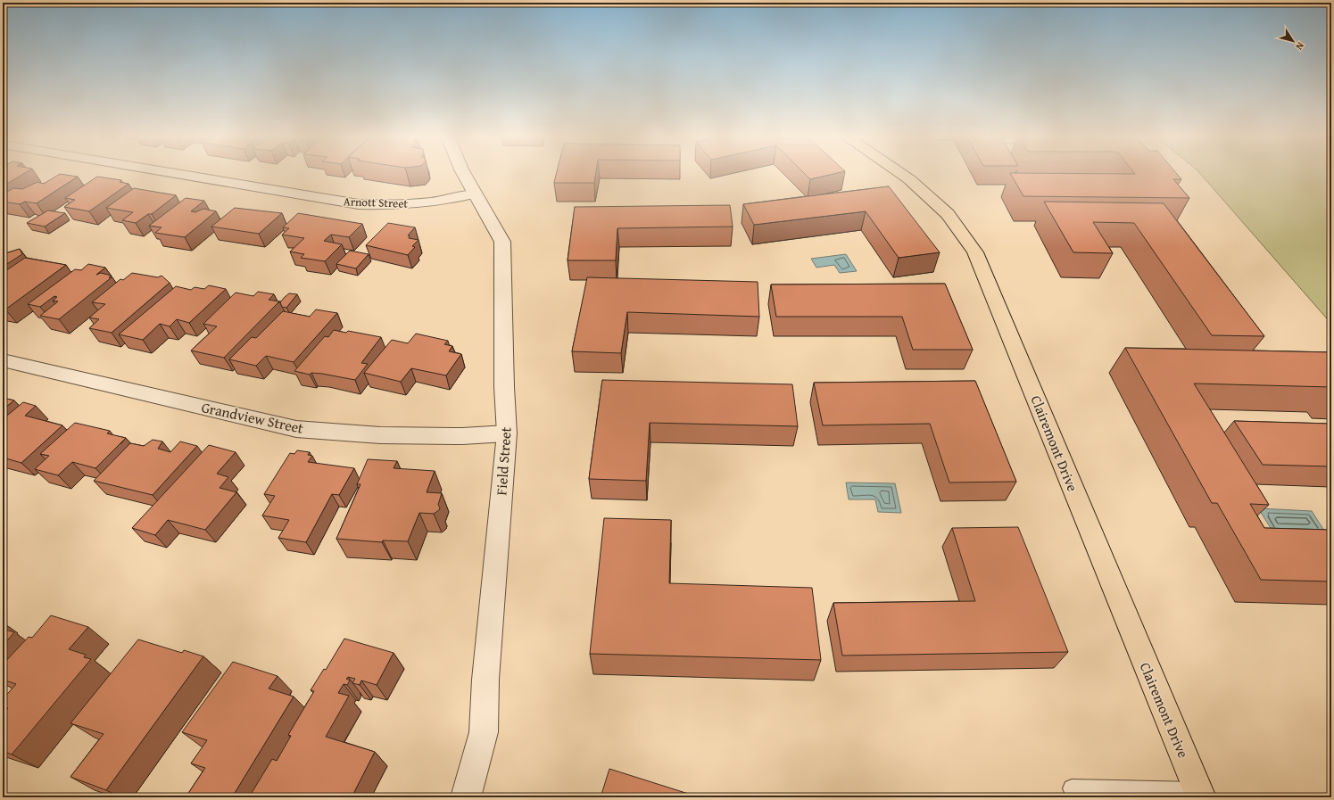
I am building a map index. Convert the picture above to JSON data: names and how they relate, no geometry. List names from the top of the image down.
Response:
{
  "streets": {
    "main road": ["Clairemont Drive"],
    "street": ["Arnott Street", "Grandview Street", "Field Street"]
  },
  "crossings": [
    ["Arnott Street", "Field Street"],
    ["Grandview Street", "Field Street"]
  ],
  "north": "bottom right"
}
